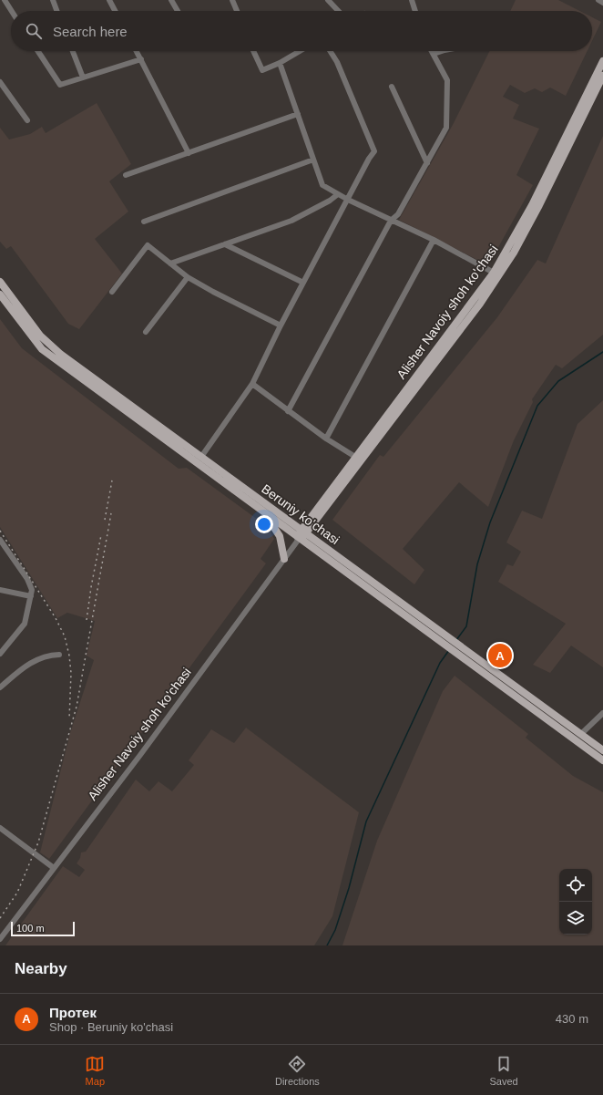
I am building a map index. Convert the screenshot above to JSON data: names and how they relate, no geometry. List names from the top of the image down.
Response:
{
  "streets": {
    "main road": ["Alisher Navoiy shoh ko'chasi", "Beruniy ko'chasi"]
  },
  "crossings": [
    ["Alisher Navoiy shoh ko'chasi", "Beruniy ko'chasi"]
  ],
  "scale_bar": "100 m",
  "page": {
    "search": "Search here",
    "pins": "A",
    "scale": "100 m",
    "heading": "Nearby",
    "list": [
      {
        "mark": "A",
        "name": "Протек",
        "note": "Shop · Beruniy ko'chasi",
        "value": "430 m"
      }
    ],
    "nav": ["Map", "Directions", "Saved"]
  }
}
